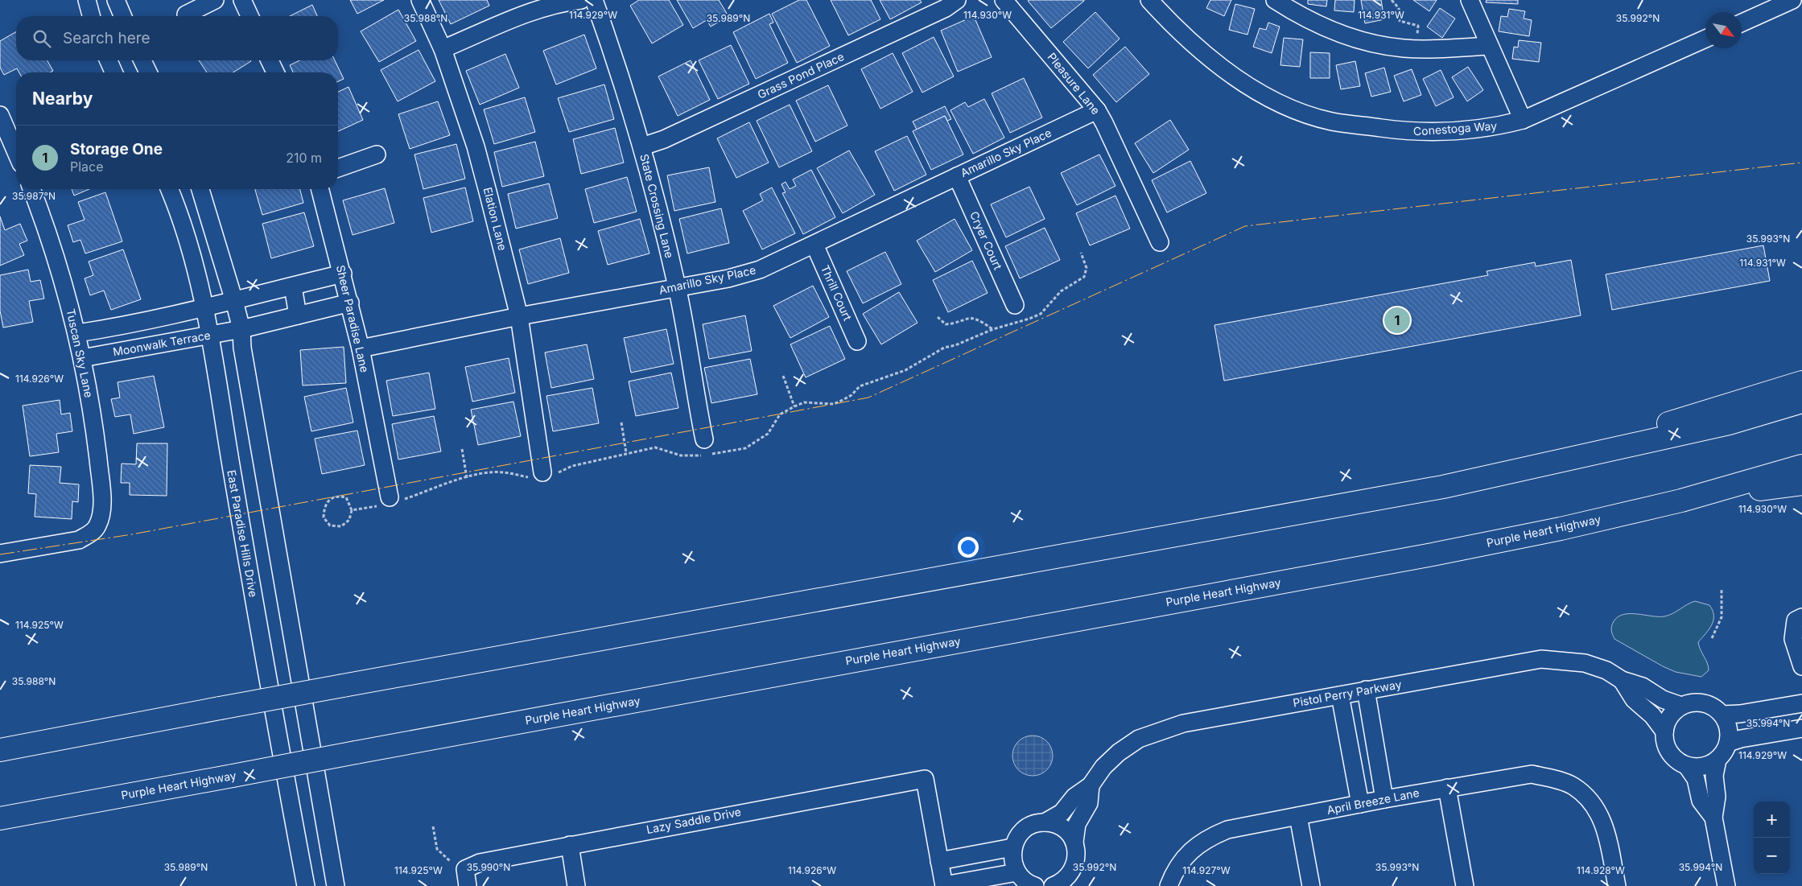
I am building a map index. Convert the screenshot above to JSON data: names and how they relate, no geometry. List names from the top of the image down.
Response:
{
  "streets": {
    "highway": ["Purple Heart Highway"],
    "street": [
      "Grass Pond Place",
      "Pleasure Lane",
      "Conestoga Way",
      "Amarillo Sky Place",
      "State Crossing Lane",
      "Elation Lane",
      "Cryer Court",
      "Thrill Court",
      "Sheer Paradise Lane",
      "Moonwalk Terrace",
      "Tuscan Sky Lane",
      "East Paradise Hills Drive",
      "Pistol Perry Parkway",
      "April Breeze Lane",
      "Lazy Saddle Drive"
    ]
  },
  "crossings": [
    ["Grass Pond Place", "State Crossing Lane"],
    ["Pleasure Lane", "Amarillo Sky Place"],
    ["Amarillo Sky Place", "State Crossing Lane"],
    ["Amarillo Sky Place", "Elation Lane"],
    ["Amarillo Sky Place", "Cryer Court"],
    ["Amarillo Sky Place", "Thrill Court"],
    ["Amarillo Sky Place", "Sheer Paradise Lane"],
    ["Sheer Paradise Lane", "Moonwalk Terrace"],
    ["Moonwalk Terrace", "Tuscan Sky Lane"],
    ["Moonwalk Terrace", "East Paradise Hills Drive"]
  ],
  "north": "bottom right",
  "page": {
    "search": "Search here",
    "heading": "Nearby",
    "list": [
      {
        "mark": "1",
        "name": "Storage One",
        "note": "Place",
        "value": "210 m"
      }
    ],
    "pins": "1",
    "map_buttons": ["+", "−"]
  },
  "coordinates": [
    "114.930°W",
    "114.929°W",
    "114.931°W",
    "35.988°N",
    "35.989°N",
    "35.992°N",
    "35.987°N",
    "35.993°N",
    "114.926°W",
    "114.925°W",
    "35.994°N",
    "35.990°N",
    "114.927°W",
    "114.928°W"
  ]
}
